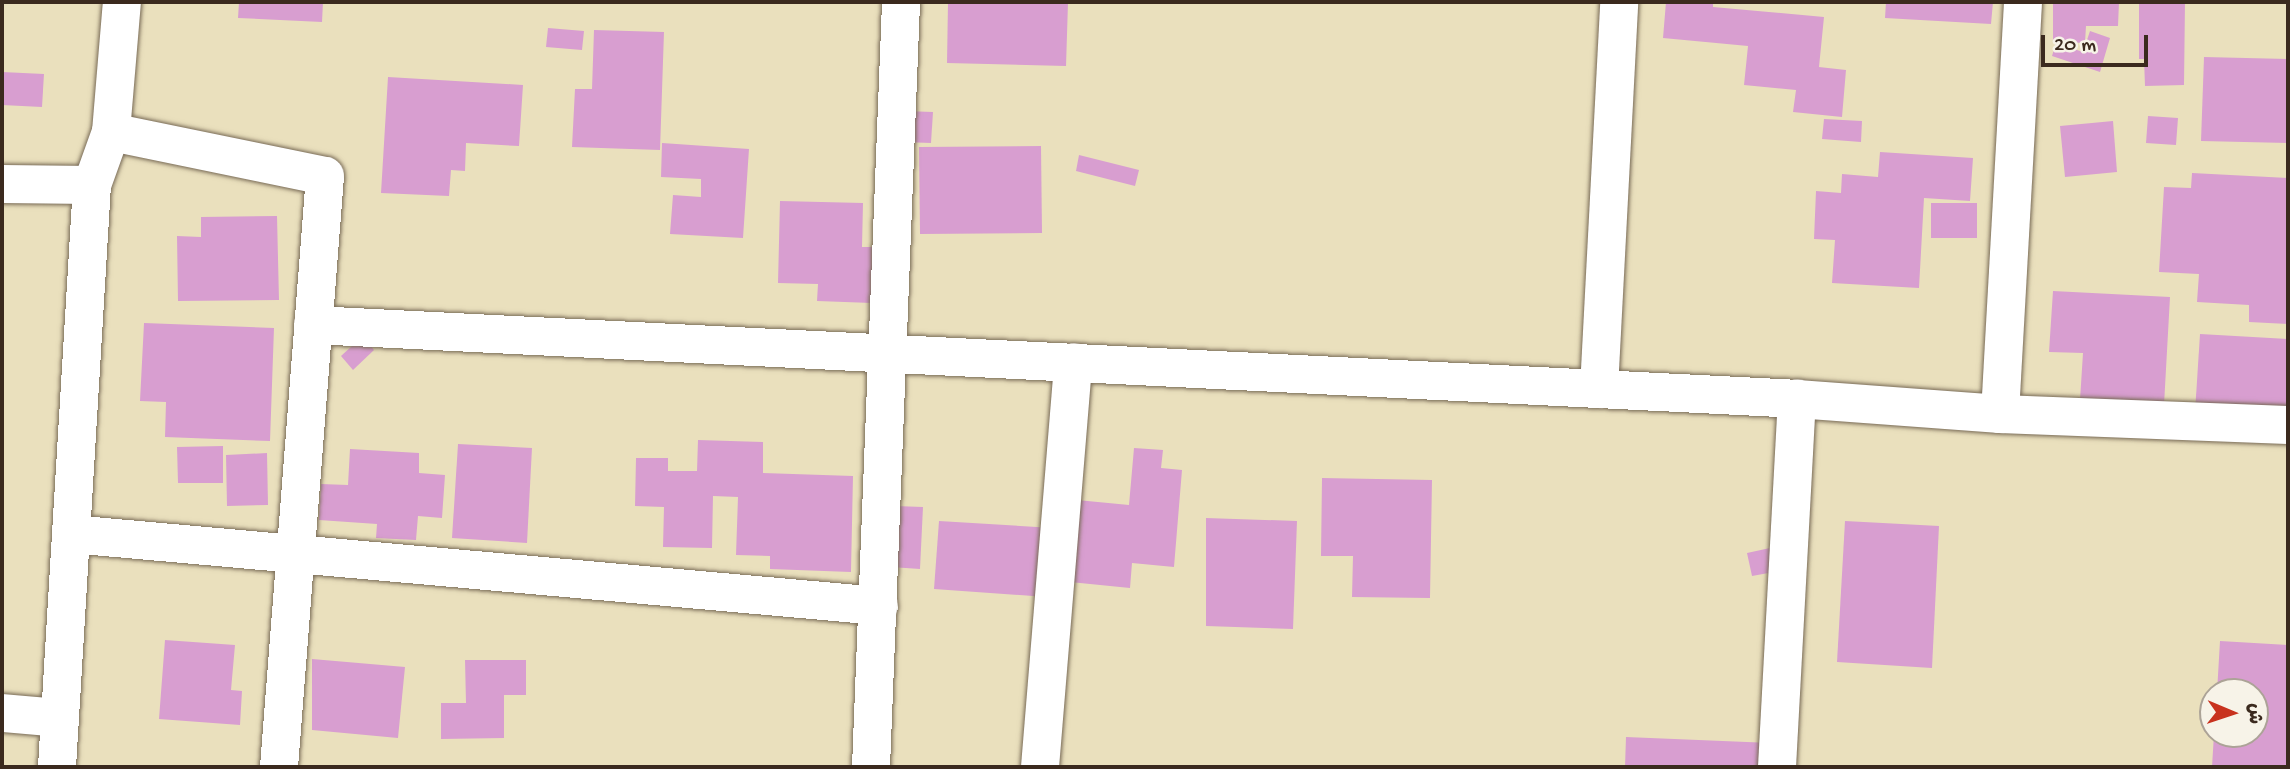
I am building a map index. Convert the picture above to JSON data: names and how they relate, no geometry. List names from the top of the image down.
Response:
{
  "scale_bar": "20 m",
  "north": "right"
}
